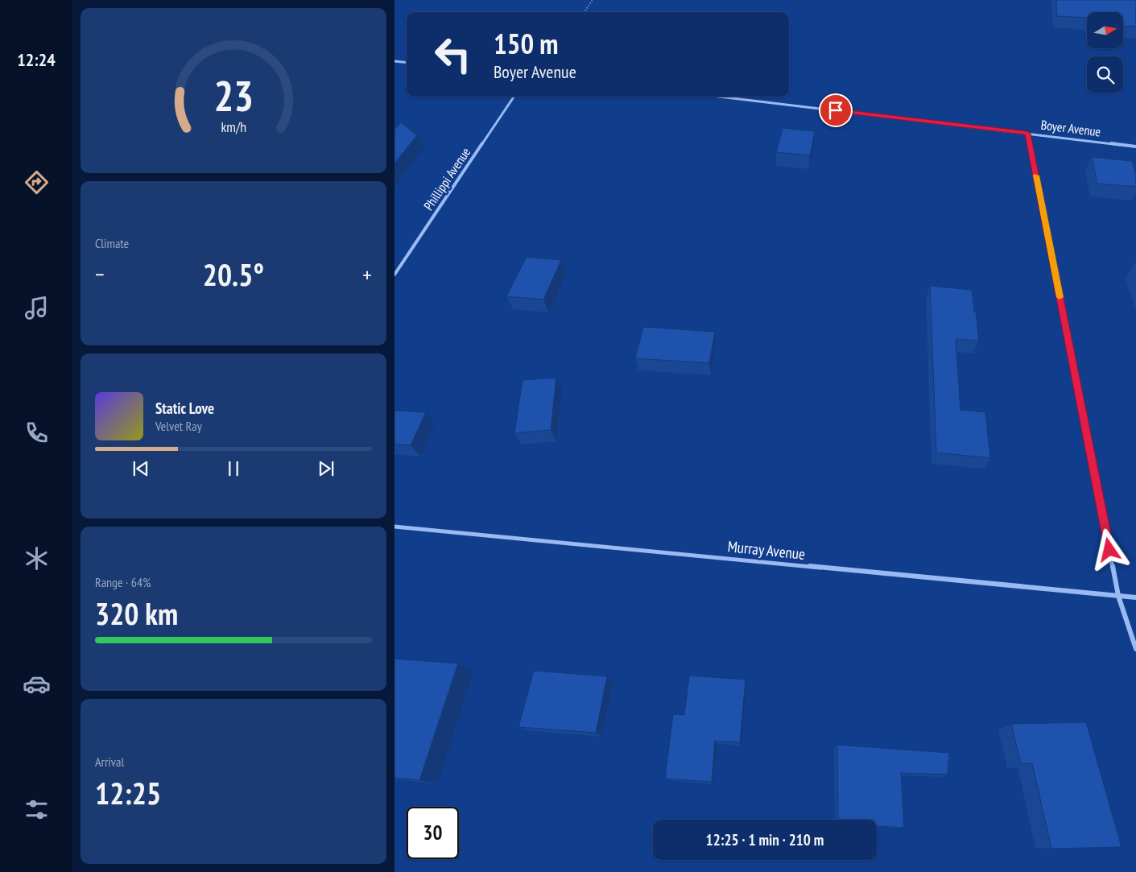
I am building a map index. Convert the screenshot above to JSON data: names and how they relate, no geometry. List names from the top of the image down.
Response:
{
  "streets": {
    "street": ["Boyer Avenue", "Phillippi Avenue", "Murray Avenue"]
  },
  "north": "right",
  "page": {
    "tabs": "12:24",
    "turn": ["150 m", "Boyer Avenue"],
    "tile": [
      "Climate",
      ["Range · 64%", "320 km"],
      ["Arrival", "12:25"]
    ],
    "heat": ["−", "20.5°", "+"],
    "song": ["Static Love", "Velvet Ray"],
    "limit": "30",
    "trip": "12:25 · 1 min · 210 m",
    "gauge": ["23", "km/h"]
  }
}
